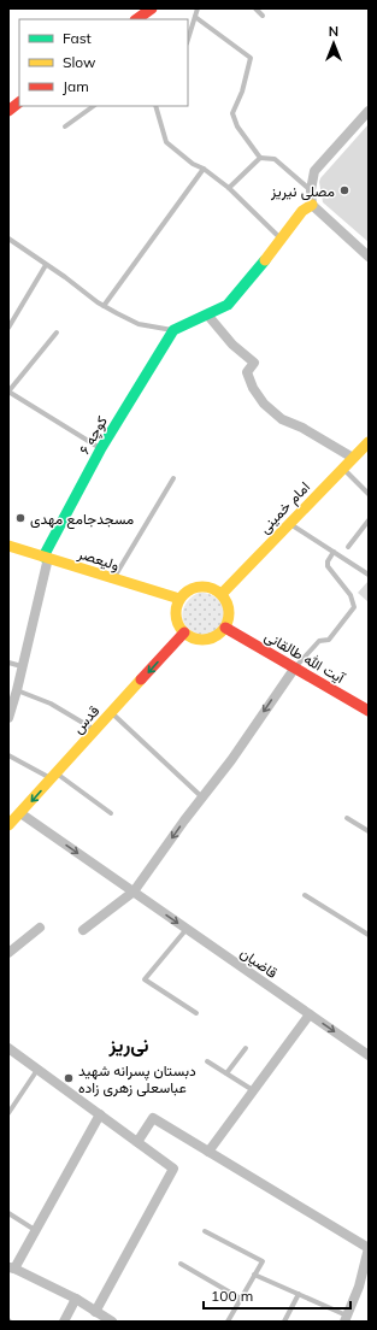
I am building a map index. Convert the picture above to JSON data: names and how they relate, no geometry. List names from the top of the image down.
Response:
{
  "streets": {
    "street": [
      "۶ کوچه",
      "امام خمینی",
      "ولیعصر",
      "آیت الله طالقانی",
      "قدس",
      "قاضیان"
    ]
  },
  "crossings": [
    ["۶ کوچه", "ولیعصر"],
    ["امام خمینی", "ولیعصر"],
    ["امام خمینی", "آیت الله طالقانی"],
    ["امام خمینی", "قدس"],
    ["ولیعصر", "آیت الله طالقانی"],
    ["ولیعصر", "قدس"],
    ["آیت الله طالقانی", "قدس"],
    ["قدس", "قاضیان"]
  ],
  "one_way": ["قدس", "قاضیان"],
  "districts": ["نی‌ریز"],
  "places": ["مصلی نیریز", "مسجدجامع مهدی", "دبستان پسرانه شهید عباسعلی زهری زاده"],
  "legend": ["Fast", "Slow", "Jam"],
  "scale_bar": "100 m",
  "north": "top"
}
